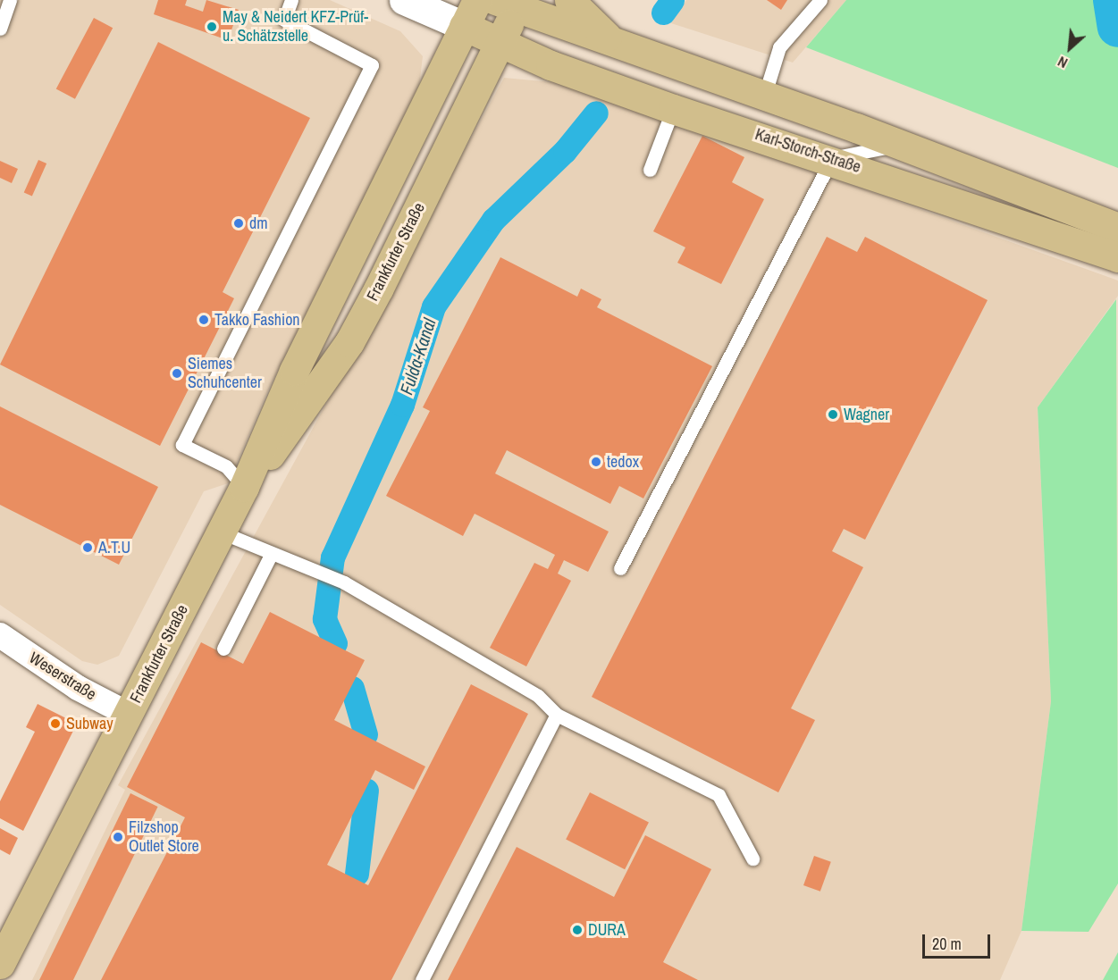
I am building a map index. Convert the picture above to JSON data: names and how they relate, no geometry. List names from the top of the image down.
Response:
{
  "streets": {
    "main road": ["Karl-Storch-Straße", "Frankfurter Straße"],
    "street": ["Weserstraße"]
  },
  "crossings": [
    ["Karl-Storch-Straße", "Frankfurter Straße"],
    ["Frankfurter Straße", "Weserstraße"]
  ],
  "water": ["Fulda-Kanal"],
  "places": [
    "May & Neidert KFZ-Prüf- u. Schätzstelle",
    "dm",
    "Takko Fashion",
    "Siemes Schuhcenter",
    "Wagner",
    "tedox",
    "A.T.U",
    "Subway",
    "Filzshop Outlet Store",
    "DURA"
  ],
  "scale_bar": "20 m",
  "north": "bottom left"
}
